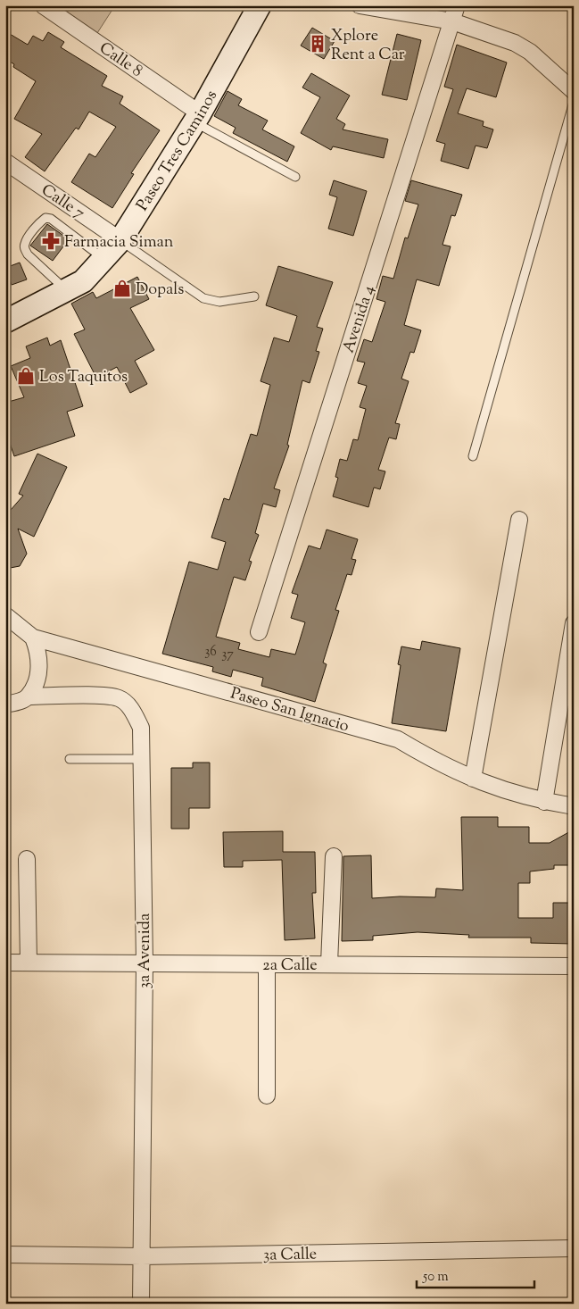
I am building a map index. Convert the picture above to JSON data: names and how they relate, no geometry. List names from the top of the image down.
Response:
{
  "streets": {
    "street": [
      "Calle 8",
      "Paseo Tres Caminos",
      "Calle 7",
      "Avenida 4",
      "Paseo San Ignacio",
      "3a Avenida",
      "2a Calle",
      "3a Calle"
    ]
  },
  "crossings": [
    ["Calle 8", "Paseo Tres Caminos"],
    ["Paseo Tres Caminos", "Calle 7"],
    ["3a Avenida", "2a Calle"],
    ["3a Avenida", "3a Calle"]
  ],
  "places": {
    "building": ["Xplore Rent a Car"],
    "pharmacy": ["Farmacia Siman"],
    "shop": ["Dopals", "Los Taquitos"]
  },
  "house_numbers": ["36", "37"],
  "scale_bar": "50 m"
}
